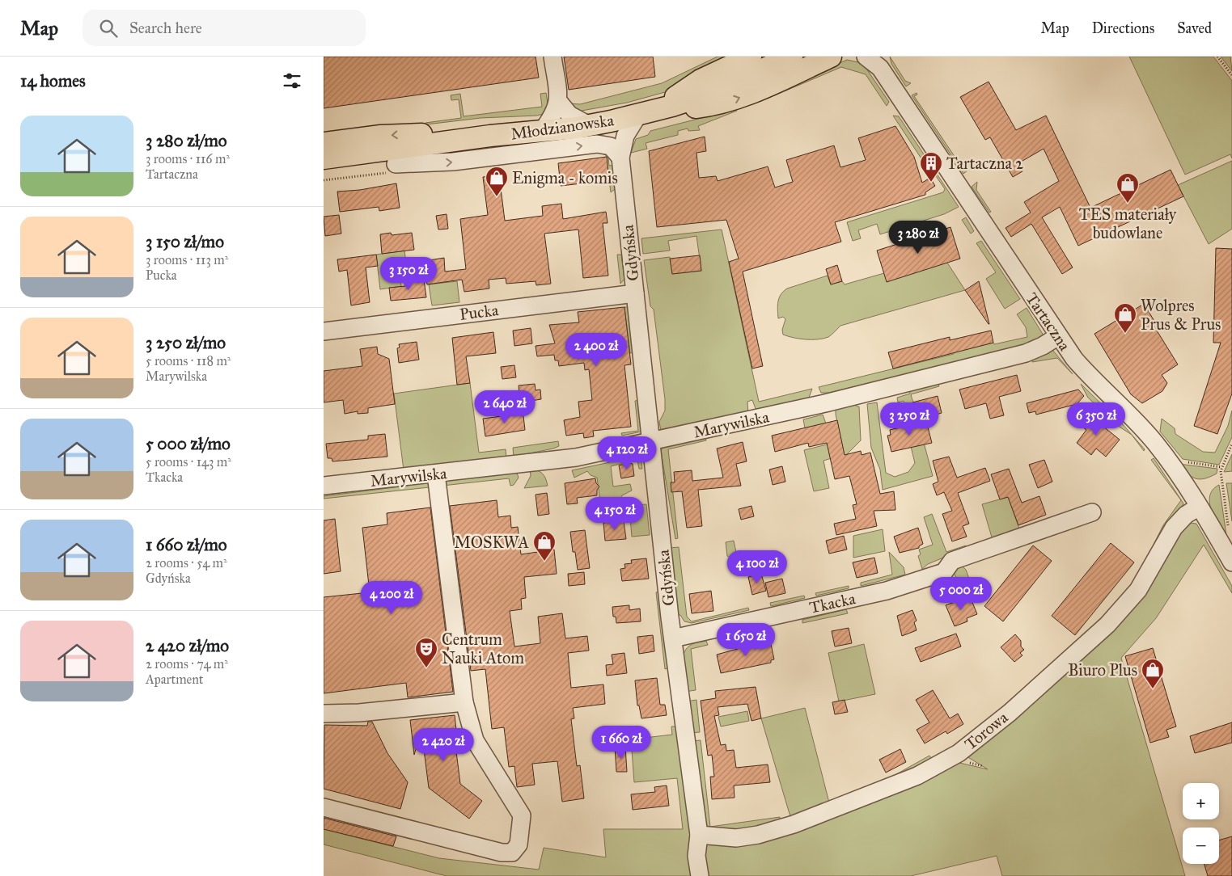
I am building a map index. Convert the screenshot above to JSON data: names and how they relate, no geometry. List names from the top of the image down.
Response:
{
  "streets": {
    "main road": ["Młodzianowska"],
    "street": [
      "Gdyńska",
      "Pucka",
      "Tartaczna",
      "Marywilska",
      "Tkacka",
      "Torowa"
    ]
  },
  "crossings": [
    ["Młodzianowska", "Gdyńska"],
    ["Gdyńska", "Pucka"],
    ["Gdyńska", "Marywilska"],
    ["Gdyńska", "Tkacka"],
    ["Gdyńska", "Torowa"],
    ["Tartaczna", "Marywilska"],
    ["Tartaczna", "Torowa"]
  ],
  "places": {
    "building": ["Tartaczna 2"],
    "shop": [
      "Enigma - komis",
      "TES materiały budowlane",
      "Wolpres Prus & Prus",
      "MOSKWA",
      "Biuro Plus"
    ],
    "theatre": ["Centrum Nauki Atom"]
  },
  "page": {
    "header": "Map",
    "search": "Search here",
    "nav": ["Map", "Directions", "Saved"],
    "heading": "14 homes",
    "list": [
      {
        "name": "3 280 zł/mo",
        "note": "3 rooms · 116 m² · Tartaczna"
      },
      {
        "name": "3 150 zł/mo",
        "note": "3 rooms · 113 m² · Pucka"
      },
      {
        "name": "3 250 zł/mo",
        "note": "5 rooms · 118 m² · Marywilska"
      },
      {
        "name": "5 000 zł/mo",
        "note": "5 rooms · 143 m² · Tkacka"
      },
      {
        "name": "1 660 zł/mo",
        "note": "2 rooms · 54 m² · Gdyńska"
      },
      {
        "name": "2 420 zł/mo",
        "note": "2 rooms · 74 m² · Apartment"
      }
    ],
    "price": [
      "3 280 zł",
      "3 150 zł",
      "2 400 zł",
      "2 640 zł",
      "3 250 zł",
      "6 350 zł",
      "4 120 zł",
      "4 150 zł",
      "4 100 zł",
      "5 000 zł",
      "4 200 zł",
      "1 650 zł",
      "1 660 zł",
      "2 420 zł"
    ],
    "map_buttons": ["+", "−"]
  }
}
